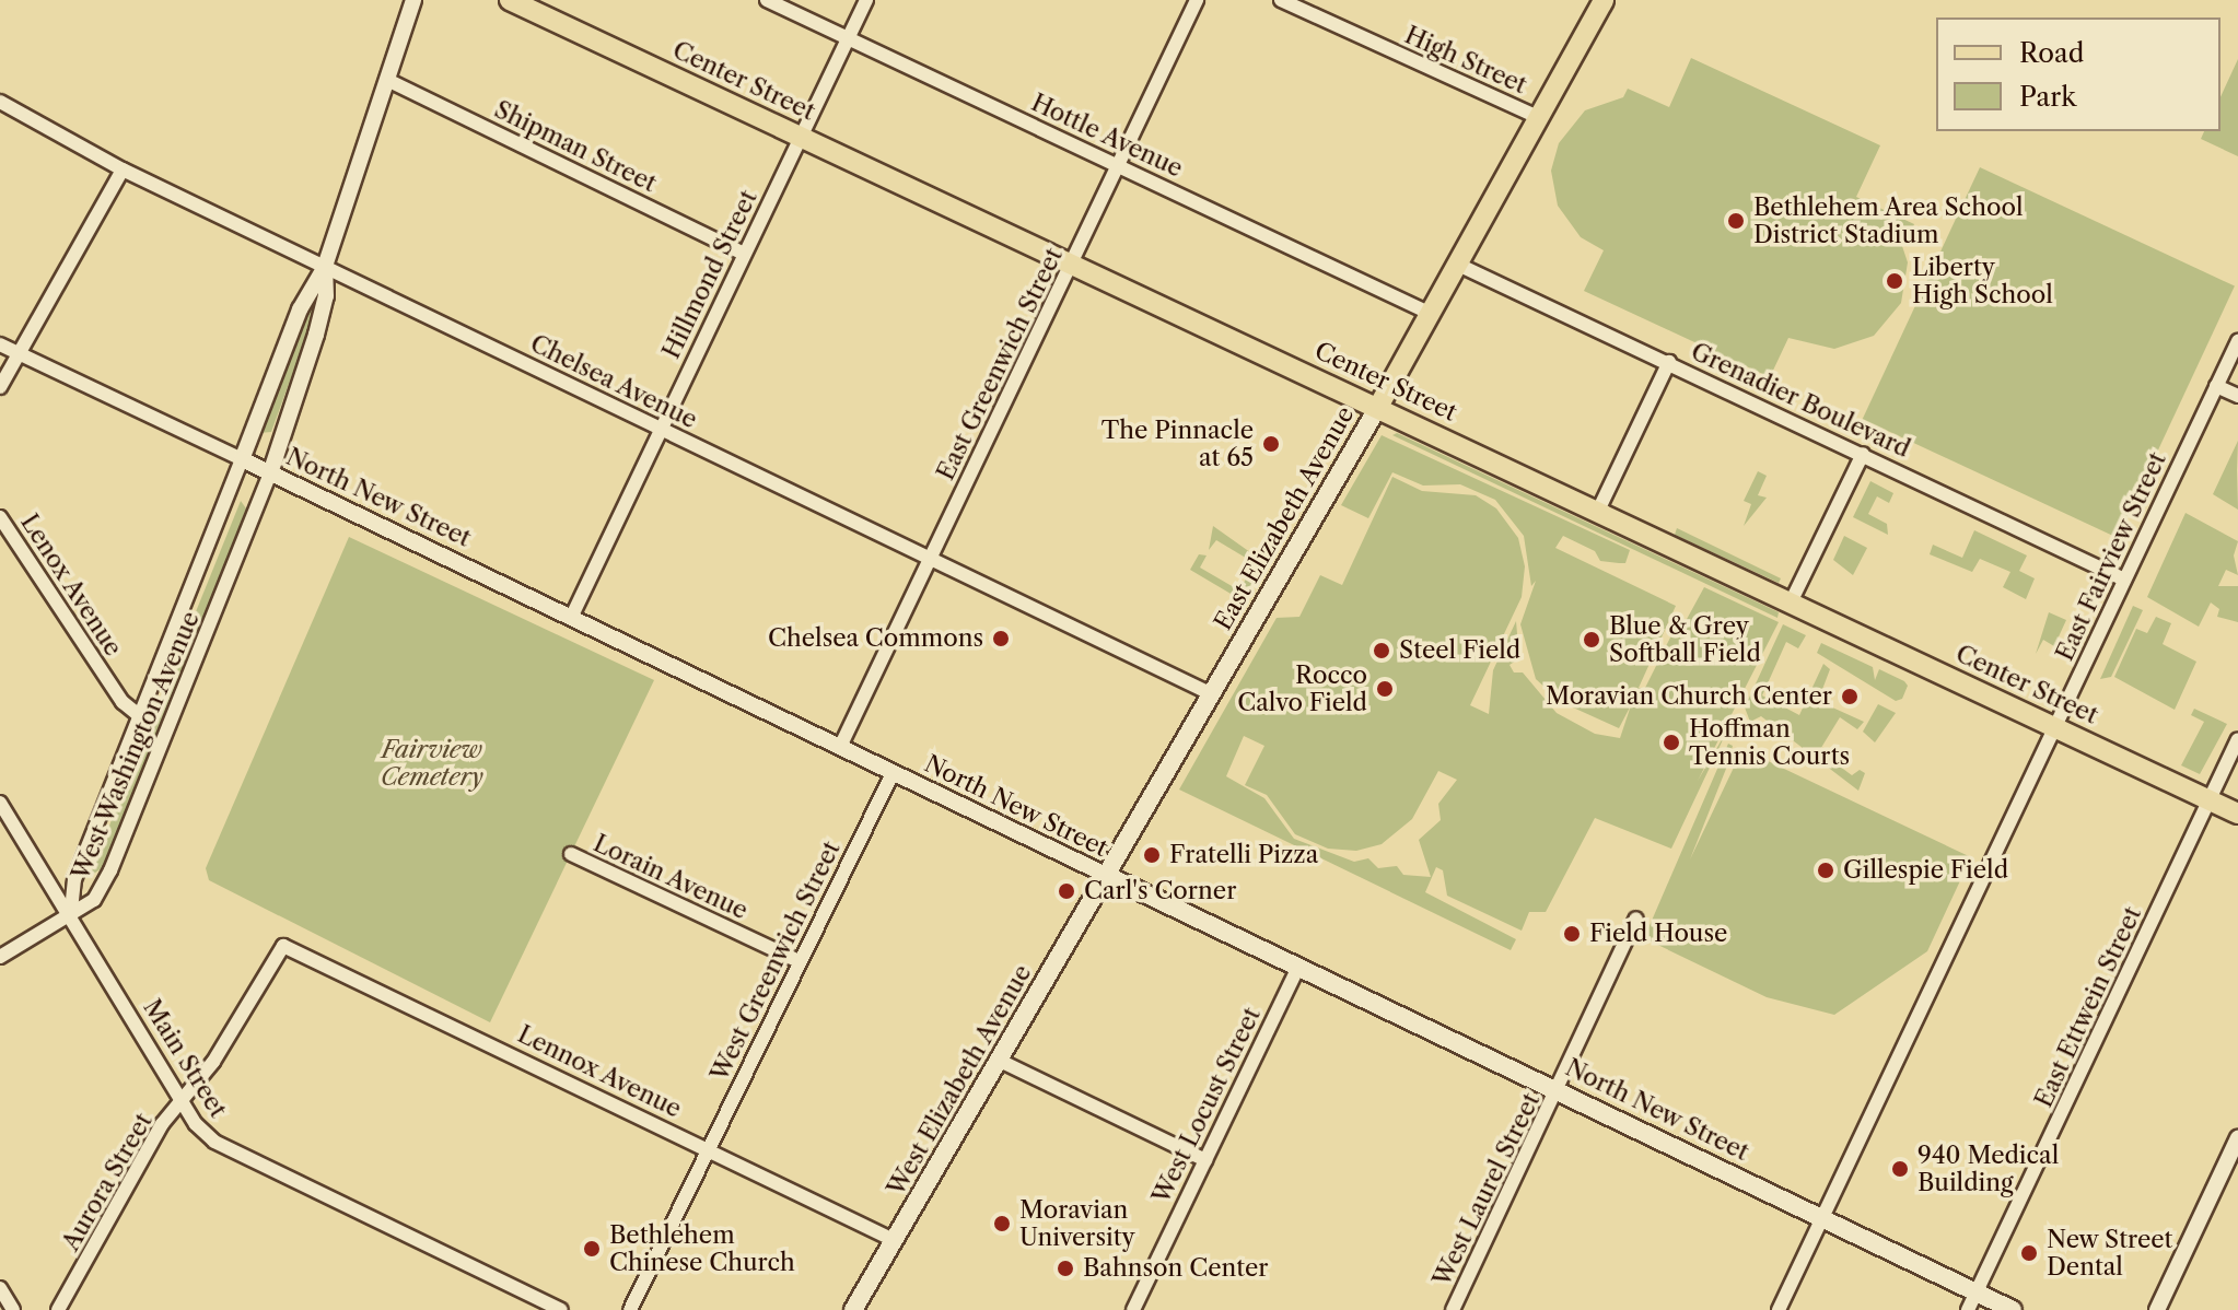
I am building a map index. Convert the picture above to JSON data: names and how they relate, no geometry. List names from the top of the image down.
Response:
{
  "streets": {
    "main road": [
      "Center Street",
      "North New Street",
      "East Elizabeth Avenue",
      "West Elizabeth Avenue"
    ],
    "street": [
      "High Street",
      "Hottle Avenue",
      "Shipman Street",
      "Hillmond Street",
      "East Greenwich Street",
      "Chelsea Avenue",
      "Grenadier Boulevard",
      "East Fairview Street",
      "Lenox Avenue",
      "West Washington Avenue",
      "Lorain Avenue",
      "West Greenwich Street",
      "East Ettwein Street",
      "Main Street",
      "Lennox Avenue",
      "West Locust Street",
      "Aurora Street",
      "West Laurel Street"
    ]
  },
  "crossings": [
    ["High Street", "East Elizabeth Avenue"],
    ["Center Street", "Hillmond Street"],
    ["Center Street", "East Greenwich Street"],
    ["Center Street", "East Elizabeth Avenue"],
    ["Center Street", "East Fairview Street"],
    ["Center Street", "East Ettwein Street"],
    ["Hottle Avenue", "Hillmond Street"],
    ["Hottle Avenue", "East Greenwich Street"],
    ["Hottle Avenue", "East Elizabeth Avenue"],
    ["Shipman Street", "Hillmond Street"],
    ["Hillmond Street", "Chelsea Avenue"],
    ["Hillmond Street", "North New Street"],
    ["East Greenwich Street", "Chelsea Avenue"],
    ["East Greenwich Street", "North New Street"],
    ["Chelsea Avenue", "East Elizabeth Avenue"],
    ["Grenadier Boulevard", "East Elizabeth Avenue"],
    ["Grenadier Boulevard", "East Fairview Street"],
    ["North New Street", "East Elizabeth Avenue"],
    ["North New Street", "East Fairview Street"],
    ["North New Street", "West Washington Avenue"],
    ["North New Street", "West Greenwich Street"],
    ["North New Street", "East Ettwein Street"],
    ["North New Street", "West Elizabeth Avenue"],
    ["North New Street", "West Locust Street"],
    ["North New Street", "West Laurel Street"],
    ["East Elizabeth Avenue", "West Elizabeth Avenue"],
    ["Lenox Avenue", "West Washington Avenue"],
    ["West Washington Avenue", "Main Street"],
    ["Lorain Avenue", "West Greenwich Street"],
    ["West Greenwich Street", "Lennox Avenue"],
    ["Main Street", "Aurora Street"],
    ["Lennox Avenue", "West Elizabeth Avenue"],
    ["Lennox Avenue", "Aurora Street"]
  ],
  "parks": ["Fairview Cemetery"],
  "places": [
    "Bethlehem Area School District Stadium",
    "Liberty High School",
    "The Pinnacle at 65",
    "Chelsea Commons",
    "Blue & Grey Softball Field",
    "Steel Field",
    "Rocco Calvo Field",
    "Moravian Church Center",
    "Hoffman Tennis Courts",
    "Fratelli Pizza",
    "Gillespie Field",
    "Carl's Corner",
    "Field House",
    "940 Medical Building",
    "Moravian University",
    "Bethlehem Chinese Church",
    "New Street Dental",
    "Bahnson Center"
  ],
  "legend": ["Road", "Park"]
}
